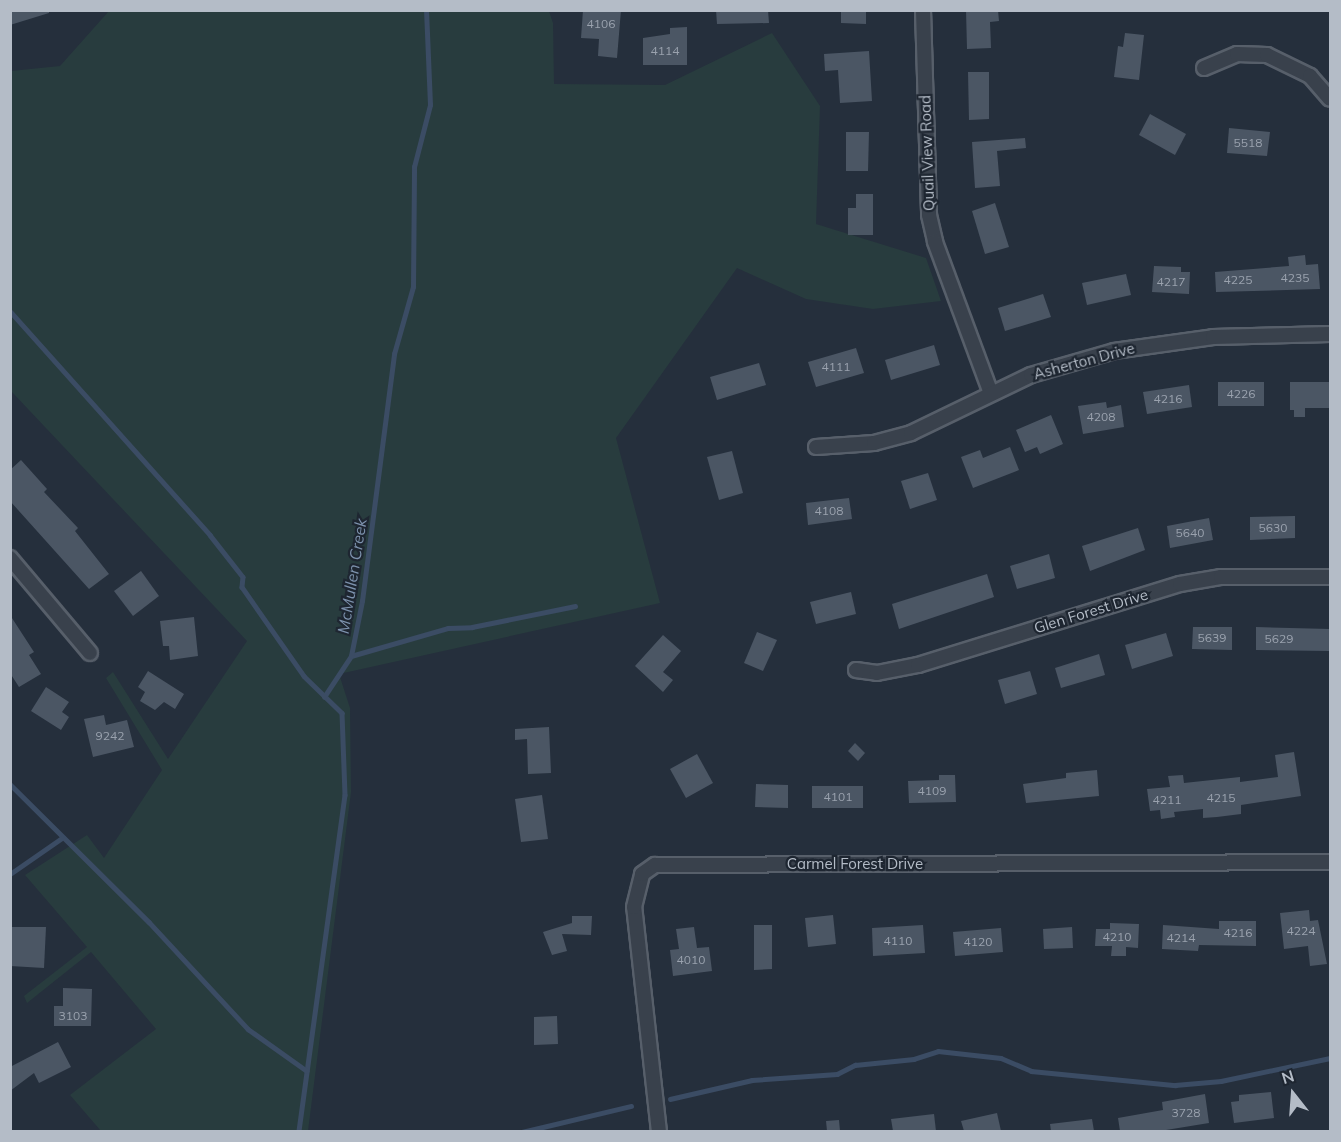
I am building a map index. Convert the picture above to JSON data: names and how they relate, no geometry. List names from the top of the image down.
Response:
{
  "streets": {
    "street": [
      "Quail View Road",
      "Asherton Drive",
      "Glen Forest Drive",
      "Carmel Forest Drive"
    ]
  },
  "crossings": [
    ["Quail View Road", "Asherton Drive"]
  ],
  "water": ["McMullen Creek"],
  "house_numbers": [
    "4106",
    "4114",
    "5518",
    "4235",
    "4225",
    "4217",
    "4111",
    "4226",
    "4216",
    "4208",
    "4108",
    "5630",
    "5640",
    "5639",
    "5629",
    "9242",
    "4109",
    "4101",
    "4215",
    "4211",
    "4224",
    "4216",
    "4210",
    "4214",
    "4110",
    "4120",
    "4010",
    "3103",
    "3728"
  ],
  "north": "top"
}
